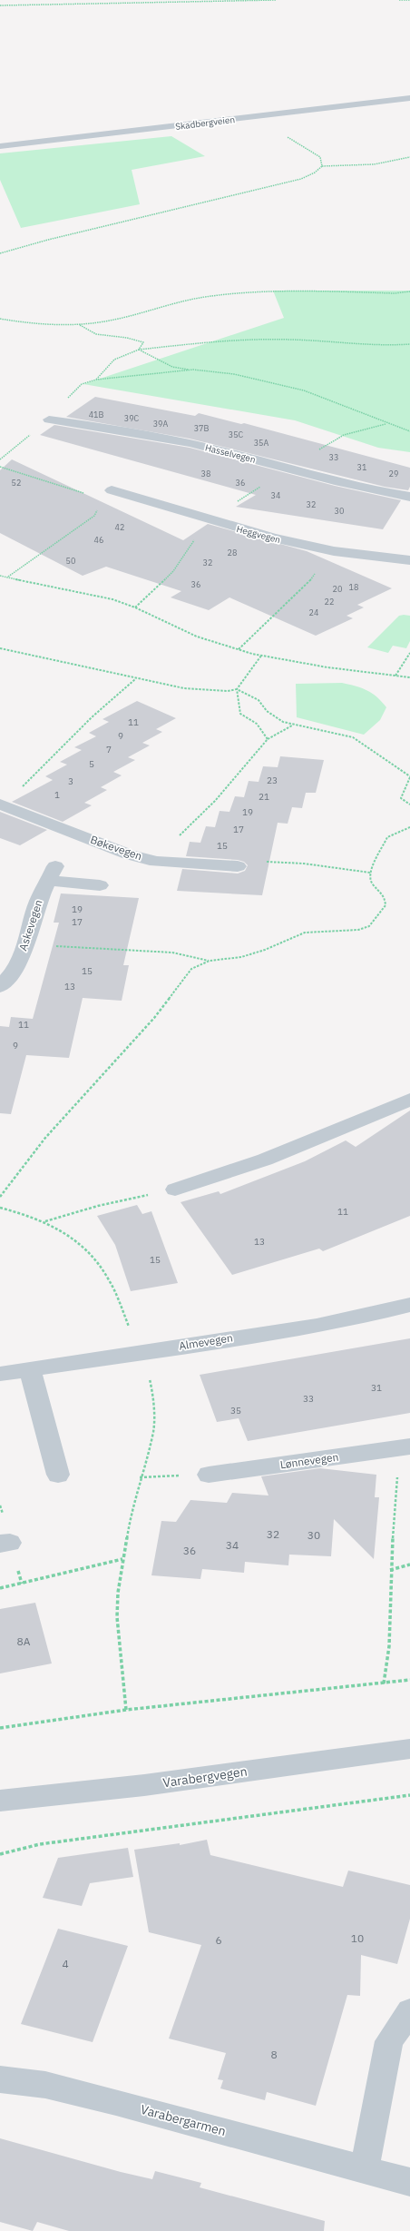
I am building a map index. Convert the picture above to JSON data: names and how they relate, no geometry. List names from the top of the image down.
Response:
{
  "streets": {
    "street": [
      "Skadbergveien",
      "Hasselvegen",
      "Heggvegen",
      "Bøkevegen",
      "Askevegen",
      "Almevegen",
      "Lønnevegen",
      "Varabergvegen",
      "Varabergarmen"
    ]
  },
  "house_numbers": [
    "41B",
    "39C",
    "39A",
    "37B",
    "35C",
    "35A",
    "33",
    "31",
    "38",
    "29",
    "52",
    "36",
    "34",
    "32",
    "30",
    "42",
    "46",
    "28",
    "50",
    "32",
    "36",
    "18",
    "20",
    "22",
    "24",
    "11",
    "9",
    "7",
    "5",
    "23",
    "3",
    "1",
    "21",
    "19",
    "17",
    "15",
    "19",
    "17",
    "15",
    "13",
    "11",
    "9",
    "11",
    "13",
    "15",
    "31",
    "33",
    "35",
    "32",
    "30",
    "34",
    "36",
    "8A",
    "10",
    "6",
    "4",
    "8"
  ]
}
